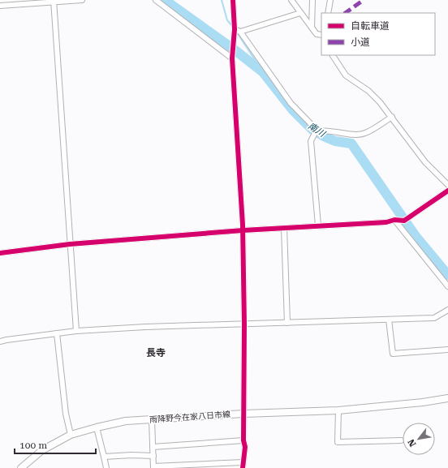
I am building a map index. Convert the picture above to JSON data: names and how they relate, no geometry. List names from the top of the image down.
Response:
{
  "streets": {
    "main road": ["雨降野今在家八日市線"]
  },
  "districts": ["長寺"],
  "water": ["南川"],
  "legend": ["自転車道", "小道"],
  "scale_bar": "100 m",
  "north": "bottom left"
}
